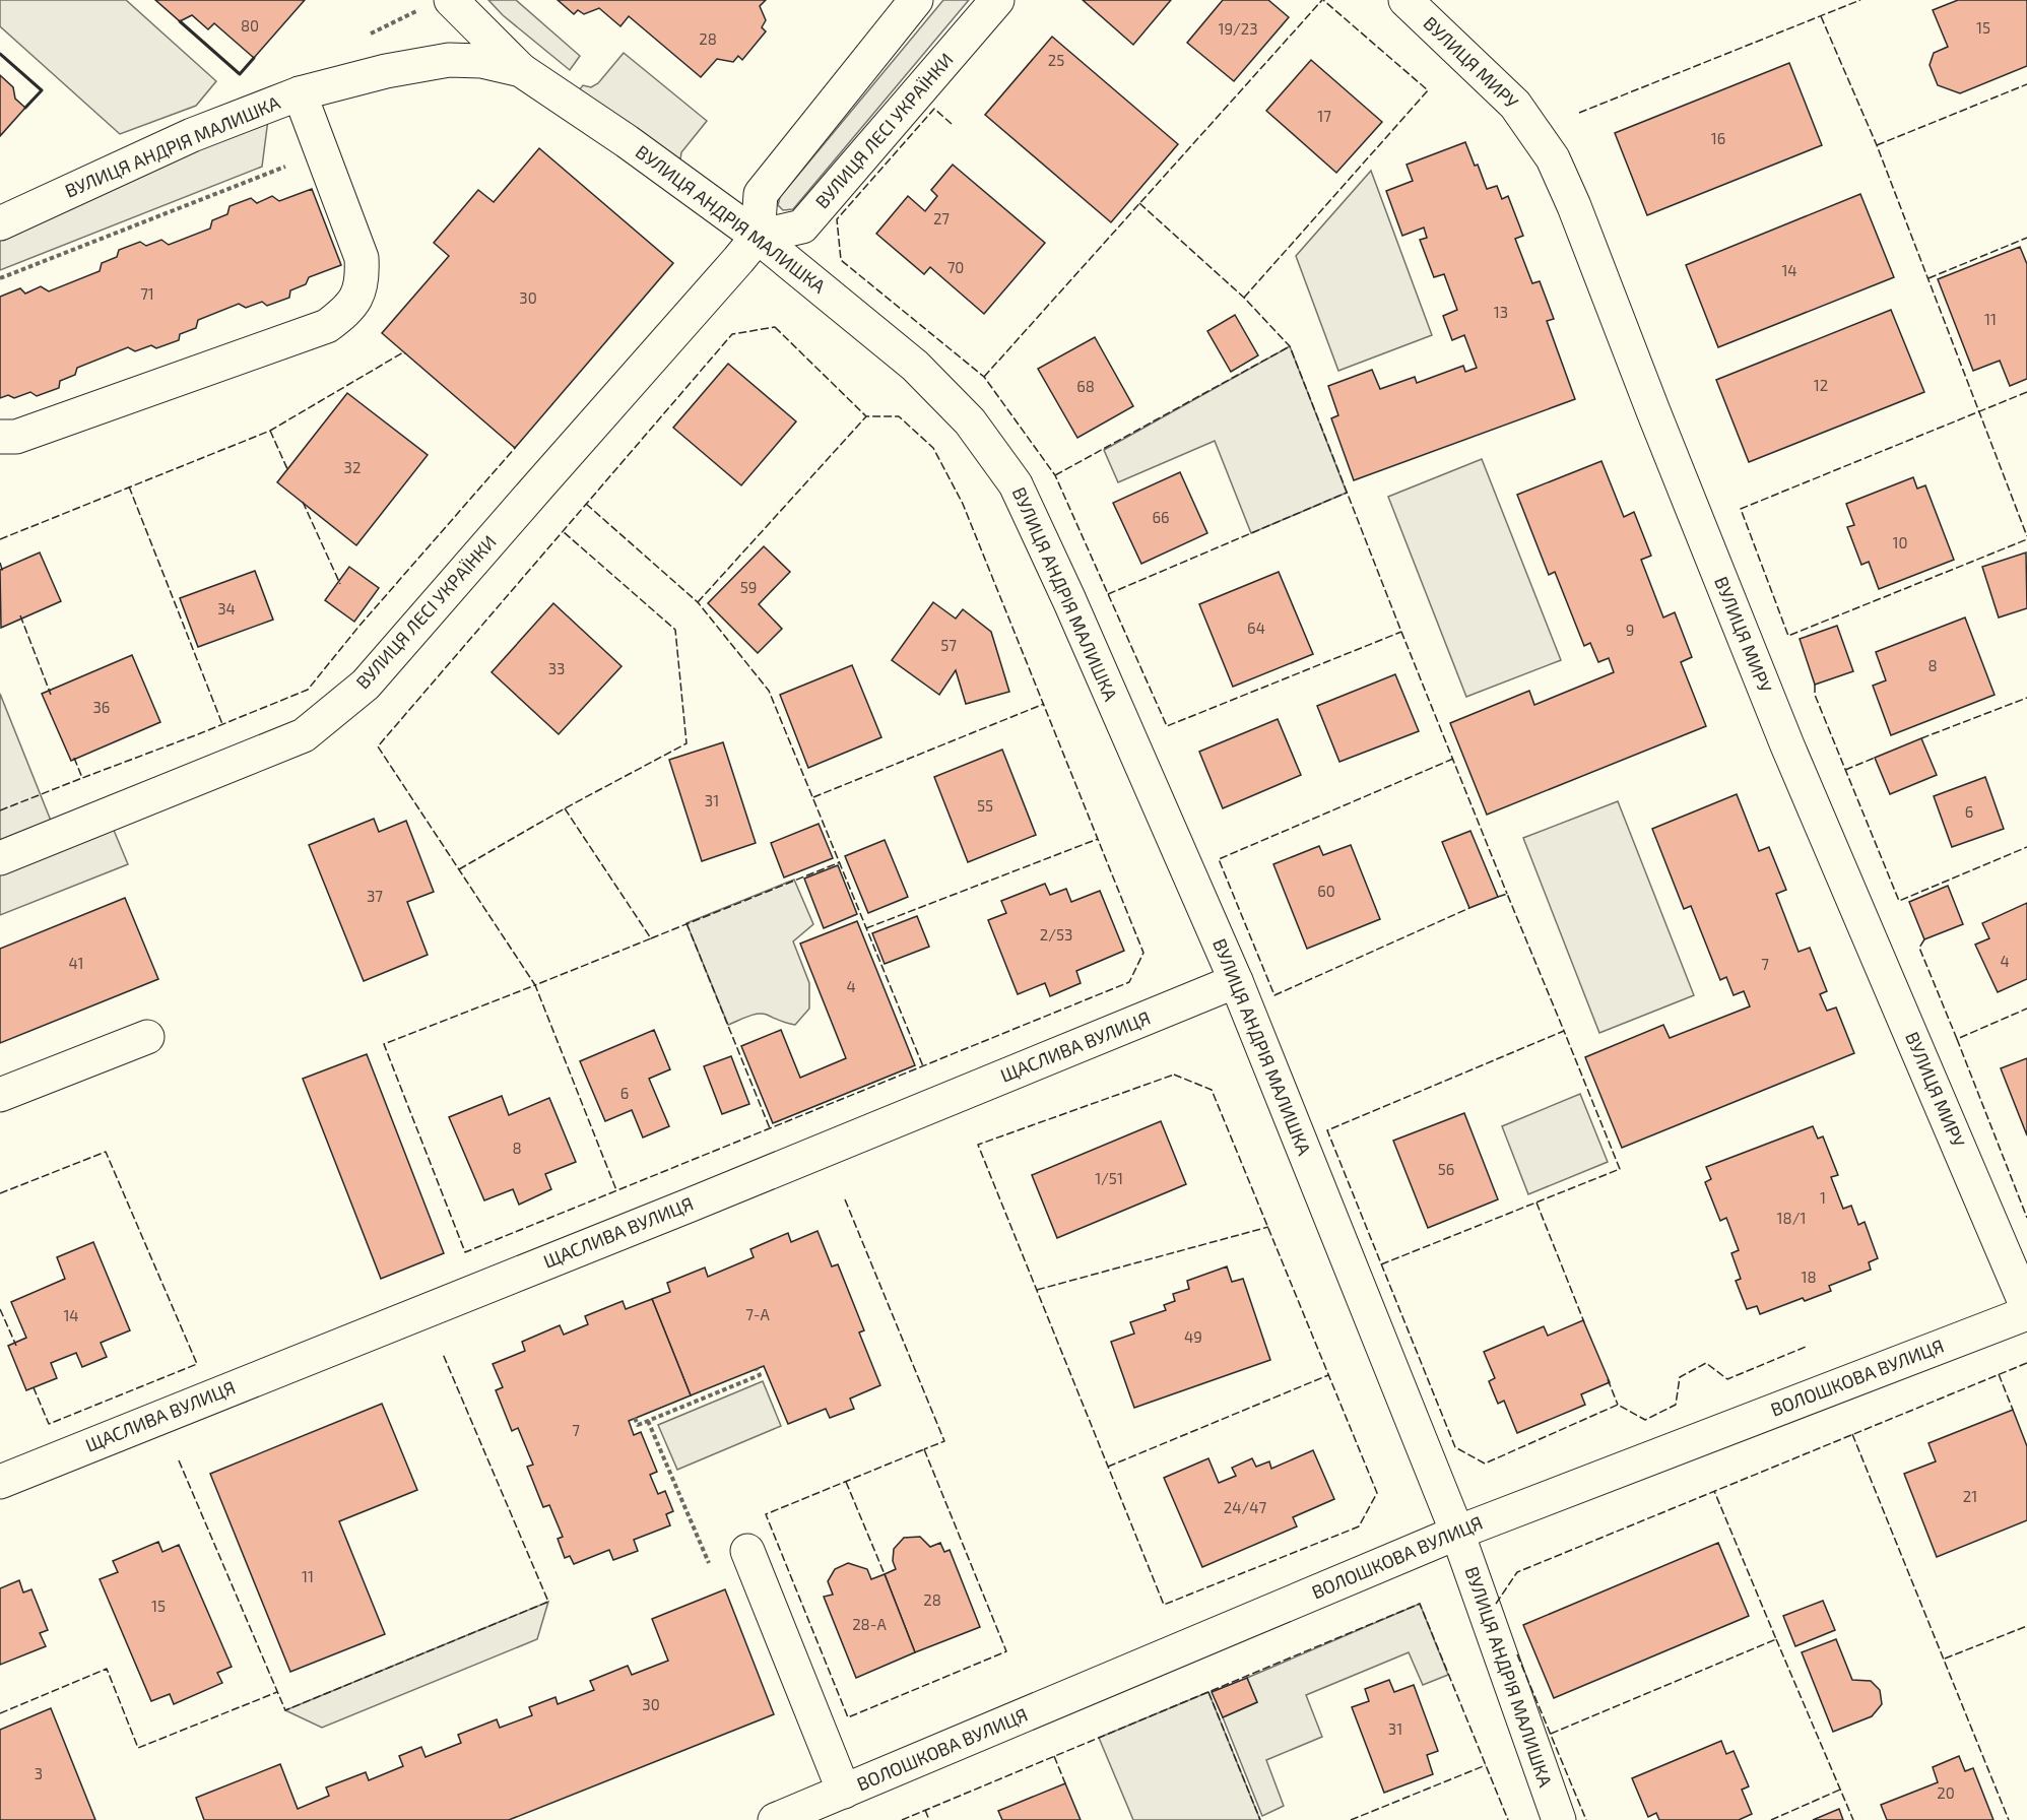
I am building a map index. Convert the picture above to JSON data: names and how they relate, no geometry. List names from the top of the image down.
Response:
{
  "streets": {
    "street": [
      "ВУЛИЦЯ МИРУ",
      "ВУЛИЦЯ ЛЕСІ УКРАЇНКИ",
      "ВУЛИЦЯ АНДРІЯ МАЛИШКА",
      "ЩАСЛИВА ВУЛИЦЯ",
      "ВОЛОШКОВА ВУЛИЦЯ"
    ]
  },
  "crossings": [
    ["ВУЛИЦЯ ЛЕСІ УКРАЇНКИ", "ВУЛИЦЯ АНДРІЯ МАЛИШКА"],
    ["ВУЛИЦЯ АНДРІЯ МАЛИШКА", "ЩАСЛИВА ВУЛИЦЯ"],
    ["ВУЛИЦЯ АНДРІЯ МАЛИШКА", "ВОЛОШКОВА ВУЛИЦЯ"]
  ],
  "house_numbers": [
    "80",
    "15",
    "19/23",
    "28",
    "25",
    "17",
    "16",
    "27",
    "70",
    "14",
    "71",
    "30",
    "13",
    "11",
    "12",
    "68",
    "32",
    "66",
    "10",
    "59",
    "34",
    "64",
    "9",
    "57",
    "8",
    "33",
    "36",
    "31",
    "55",
    "6",
    "60",
    "37",
    "2/53",
    "4",
    "41",
    "7",
    "4",
    "6",
    "8",
    "56",
    "1/51",
    "1",
    "18/1",
    "18",
    "7-А",
    "14",
    "49",
    "7",
    "21",
    "24/47",
    "11",
    "28",
    "15",
    "28-А",
    "30",
    "31",
    "3",
    "20"
  ]
}
